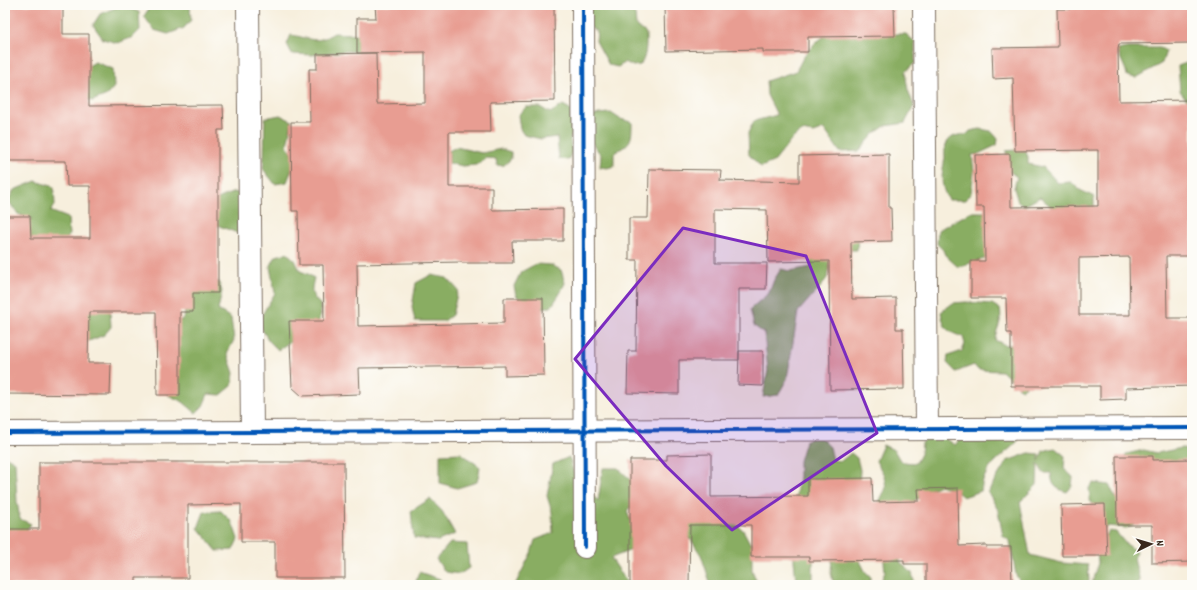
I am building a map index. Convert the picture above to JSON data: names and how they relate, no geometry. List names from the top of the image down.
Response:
{
  "north": "right"
}
